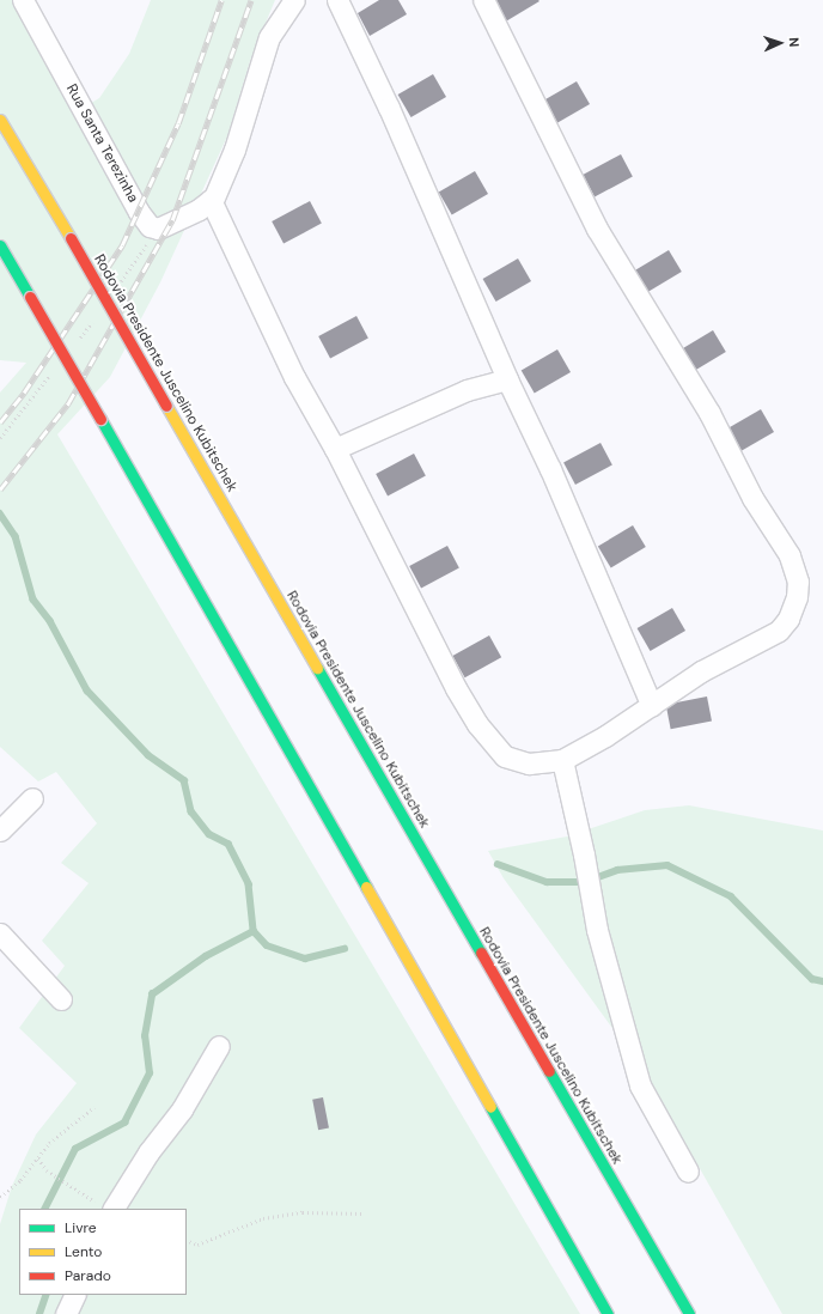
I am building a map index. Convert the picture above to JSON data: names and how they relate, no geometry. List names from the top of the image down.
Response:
{
  "streets": {
    "highway": ["Rodovia Presidente Juscelino Kubitschek"],
    "street": ["Rua Santa Terezinha"]
  },
  "legend": ["Livre", "Lento", "Parado"],
  "north": "right"
}
